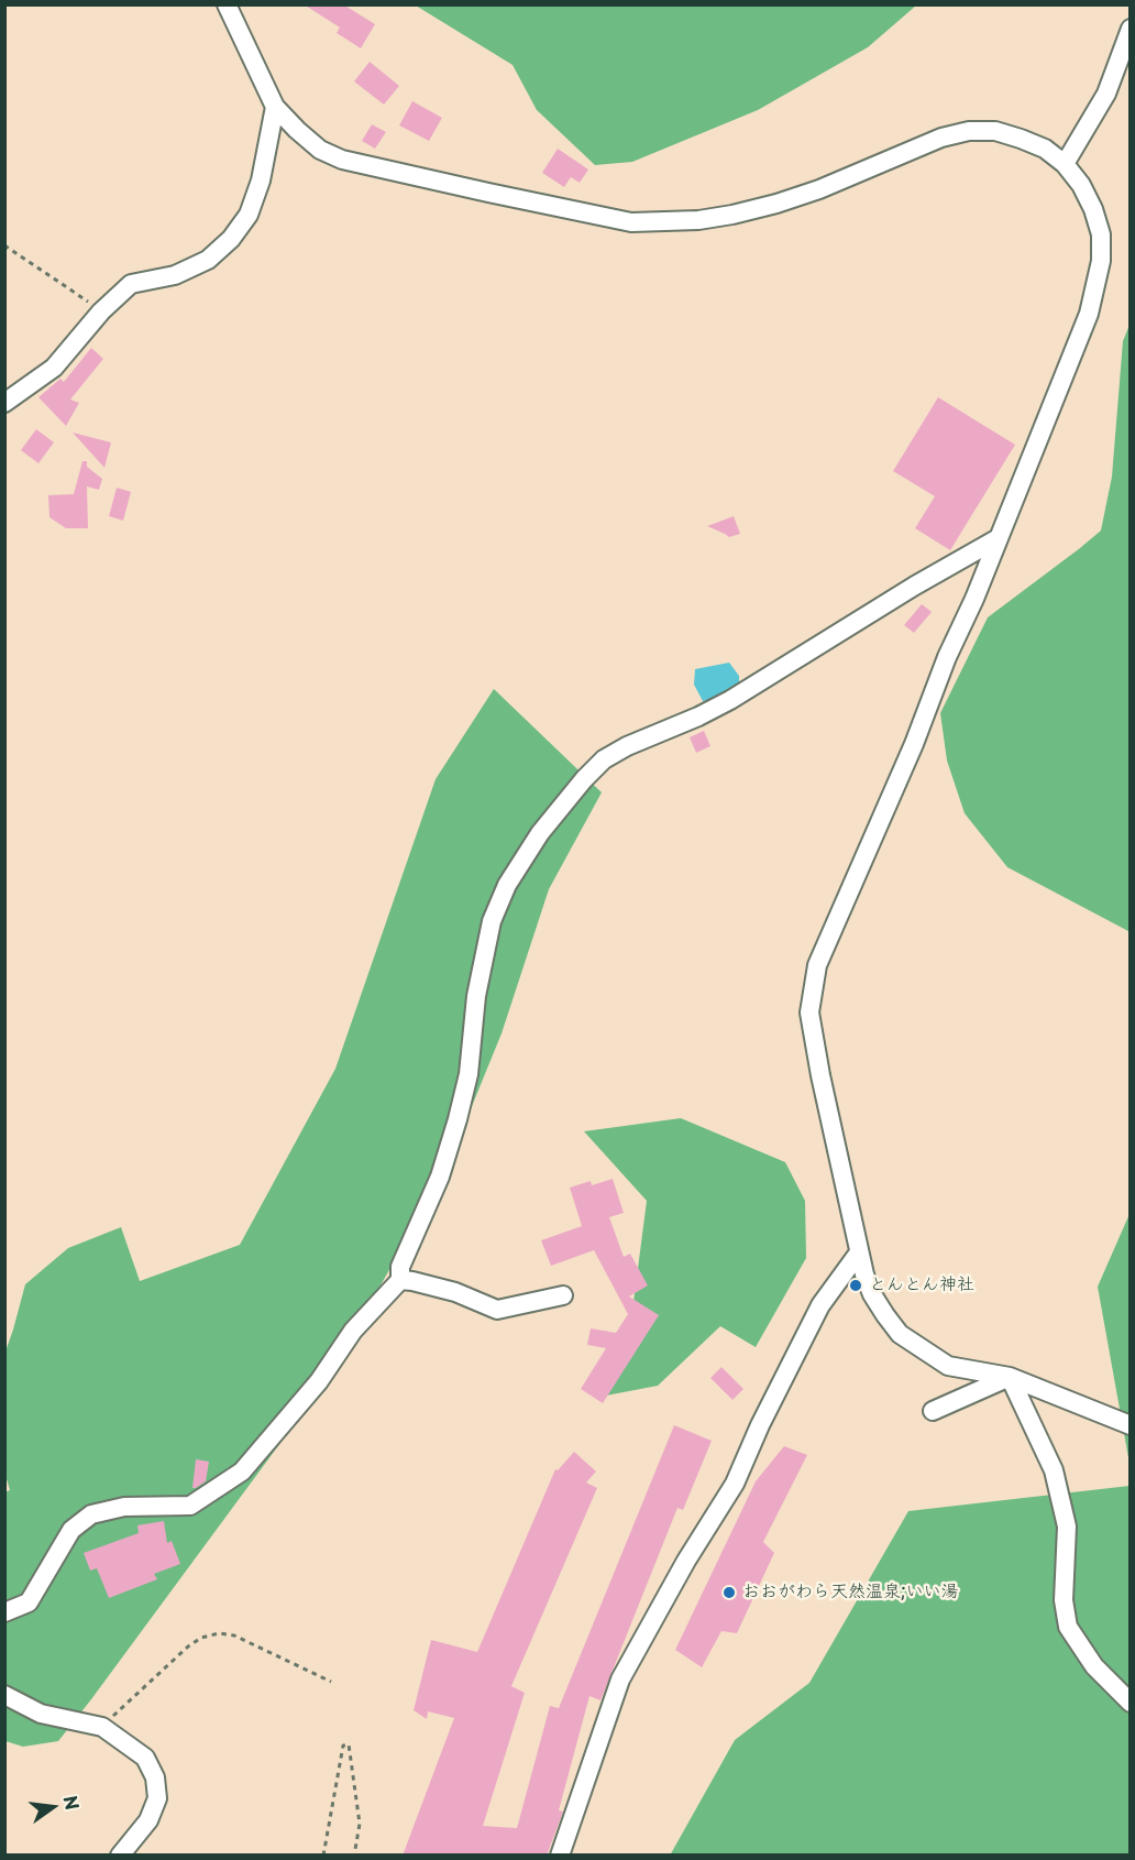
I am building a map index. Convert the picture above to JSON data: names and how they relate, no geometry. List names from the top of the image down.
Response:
{
  "places": ["とんとん神社", "おおがわら天然温泉;いい湯"],
  "north": "right"
}
